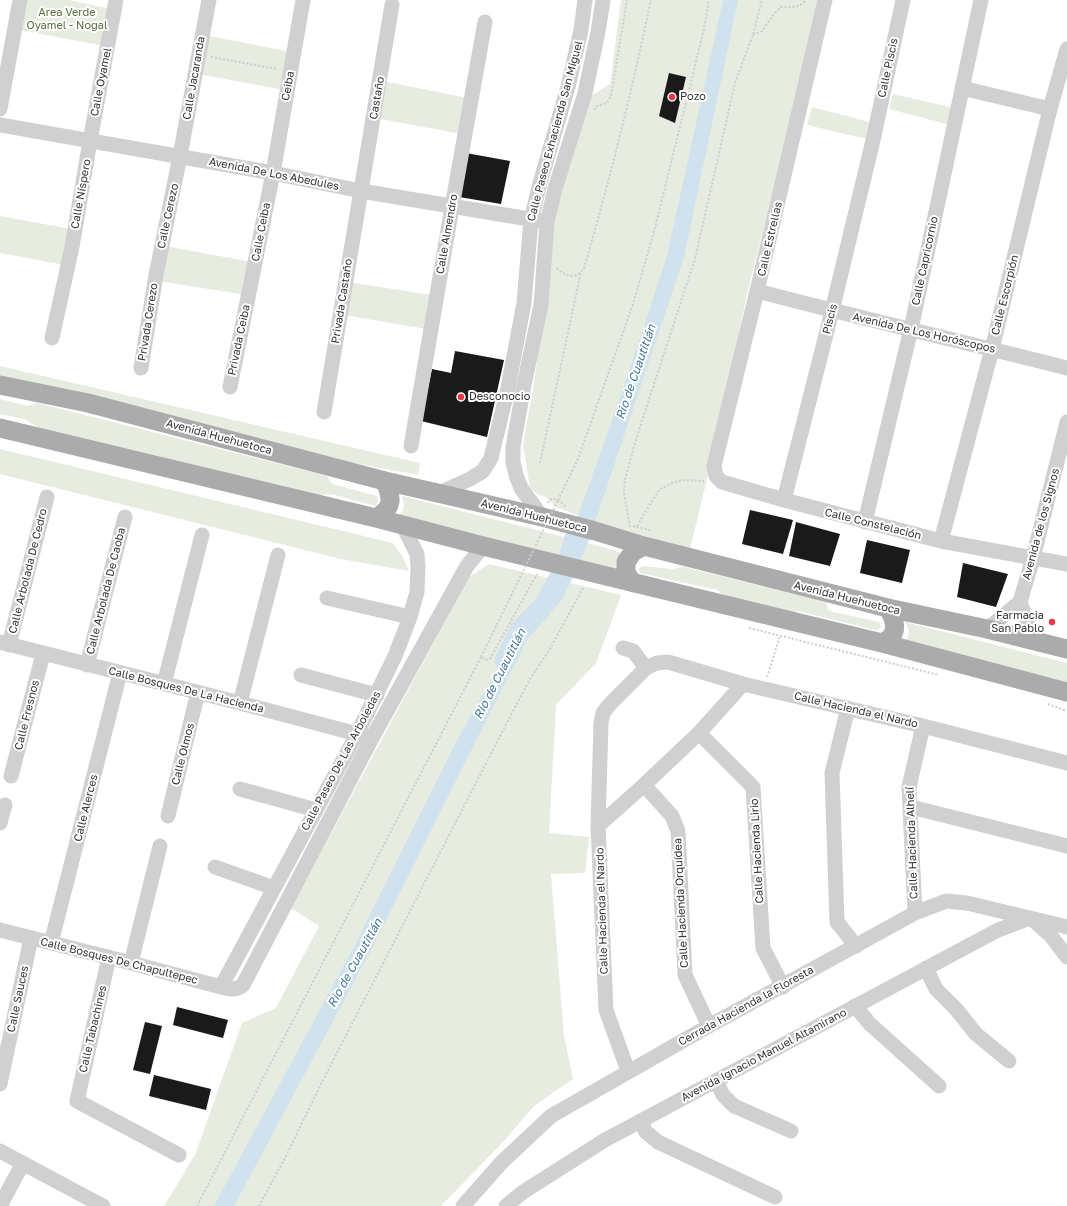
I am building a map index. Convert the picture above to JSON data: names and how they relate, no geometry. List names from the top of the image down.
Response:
{
  "streets": {
    "main road": ["Avenida Huehuetoca"],
    "street": [
      "Calle Piscis",
      "Calle Jacaranda",
      "Calle Oyamel",
      "Ceiba",
      "Castaño",
      "Calle Paseo Exhacienda San Miguel",
      "Avenida De Los Abedules",
      "Calle Níspero",
      "Calle Cerezo",
      "Calle Ceiba",
      "Calle Almendro",
      "Calle Estrellas",
      "Calle Capricornio",
      "Calle Escorpión",
      "Privada Castaño",
      "Piscis",
      "Privada Cerezo",
      "Avenida De Los Horóscopos",
      "Privada Ceiba",
      "Calle Constelación",
      "Avenida de los Signos",
      "Calle Arbolada De Cedro",
      "Calle Arbolada De Caoba",
      "Calle Bosques De La Hacienda",
      "Calle Hacienda el Nardo",
      "Calle Fresnos",
      "Calle Olmos",
      "Calle Paseo De Las Arboledas",
      "Calle Alerces",
      "Calle Hacienda Alhelí",
      "Calle Hacienda Lirio",
      "Calle Hacienda Orquídea",
      "Calle Bosques De Chapultepec",
      "Calle Sauces",
      "Cerrada Hacienda la Floresta",
      "Calle Tabachines",
      "Avenida Ignacio Manuel Altamirano"
    ]
  },
  "crossings": [
    ["Calle Piscis", "Piscis"],
    ["Calle Jacaranda", "Avenida De Los Abedules"],
    ["Calle Jacaranda", "Calle Cerezo"],
    ["Calle Oyamel", "Avenida De Los Abedules"],
    ["Calle Oyamel", "Calle Níspero"],
    ["Ceiba", "Avenida De Los Abedules"],
    ["Ceiba", "Calle Ceiba"],
    ["Castaño", "Avenida De Los Abedules"],
    ["Castaño", "Privada Castaño"],
    ["Calle Paseo Exhacienda San Miguel", "Avenida De Los Abedules"],
    ["Calle Paseo Exhacienda San Miguel", "Avenida Huehuetoca"],
    ["Avenida De Los Abedules", "Calle Níspero"],
    ["Avenida De Los Abedules", "Calle Cerezo"],
    ["Avenida De Los Abedules", "Calle Ceiba"],
    ["Avenida De Los Abedules", "Calle Almendro"],
    ["Avenida De Los Abedules", "Privada Castaño"],
    ["Calle Cerezo", "Privada Cerezo"],
    ["Calle Ceiba", "Privada Ceiba"],
    ["Calle Estrellas", "Avenida De Los Horóscopos"],
    ["Calle Estrellas", "Calle Constelación"],
    ["Calle Capricornio", "Avenida De Los Horóscopos"],
    ["Calle Capricornio", "Calle Constelación"],
    ["Calle Escorpión", "Avenida De Los Horóscopos"],
    ["Calle Escorpión", "Calle Constelación"],
    ["Piscis", "Avenida De Los Horóscopos"],
    ["Piscis", "Calle Constelación"],
    ["Calle Constelación", "Avenida de los Signos"],
    ["Calle Arbolada De Cedro", "Calle Bosques De La Hacienda"],
    ["Calle Arbolada De Caoba", "Calle Bosques De La Hacienda"],
    ["Calle Bosques De La Hacienda", "Calle Fresnos"],
    ["Calle Bosques De La Hacienda", "Calle Olmos"],
    ["Calle Bosques De La Hacienda", "Calle Paseo De Las Arboledas"],
    ["Calle Bosques De La Hacienda", "Calle Alerces"],
    ["Calle Hacienda el Nardo", "Calle Hacienda Alhelí"],
    ["Calle Hacienda el Nardo", "Cerrada Hacienda la Floresta"],
    ["Calle Paseo De Las Arboledas", "Calle Bosques De Chapultepec"],
    ["Calle Alerces", "Calle Bosques De Chapultepec"],
    ["Calle Hacienda Alhelí", "Cerrada Hacienda la Floresta"],
    ["Calle Hacienda Lirio", "Cerrada Hacienda la Floresta"],
    ["Calle Hacienda Orquídea", "Cerrada Hacienda la Floresta"],
    ["Calle Bosques De Chapultepec", "Calle Sauces"],
    ["Calle Bosques De Chapultepec", "Calle Tabachines"],
    ["Cerrada Hacienda la Floresta", "Avenida Ignacio Manuel Altamirano"]
  ],
  "water": ["Rio de Cuautitlán"],
  "parks": ["Area Verde Oyamel - Nogal"],
  "places": ["Pozo", "Desconocio", "Farmacia San Pablo"]
}
